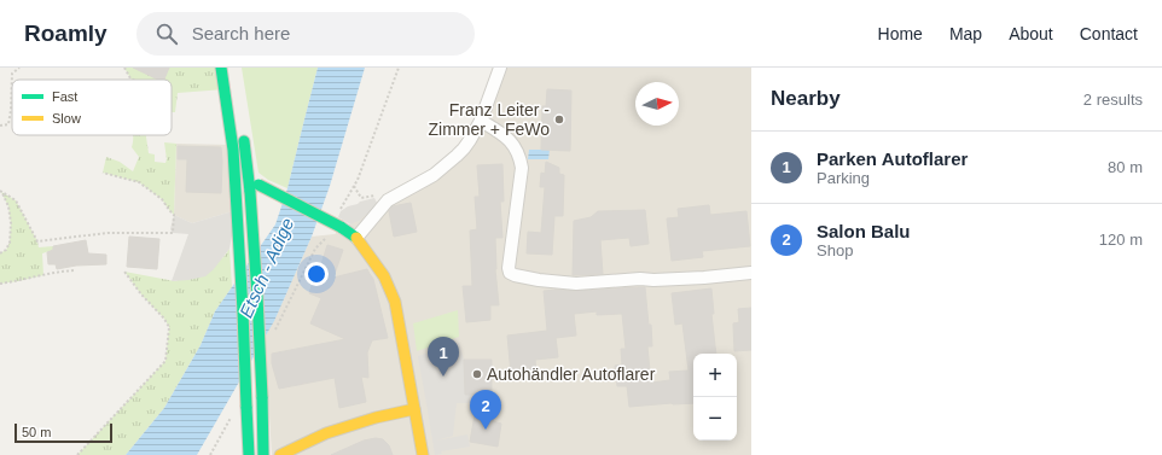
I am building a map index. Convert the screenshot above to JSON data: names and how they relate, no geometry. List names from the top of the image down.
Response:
{
  "water": ["Etsch - Adige"],
  "places": ["Franz Leiter - Zimmer + FeWo", "Autohändler Autoflarer"],
  "legend": ["Fast", "Slow"],
  "scale_bar": "50 m",
  "north": "right",
  "page": {
    "header": "Roamly",
    "search": "Search here",
    "nav": [
      "Home",
      "Map",
      "About",
      "Contact"
    ],
    "heading": ["Nearby", "2 results"],
    "list": [
      {
        "mark": "1",
        "name": "Parken Autoflarer",
        "note": "Parking",
        "value": "80 m"
      },
      {
        "mark": "2",
        "name": "Salon Balu",
        "note": "Shop",
        "value": "120 m"
      }
    ],
    "pins": ["1", "2"],
    "map_buttons": ["+", "−"],
    "scale": "50 m"
  }
}
